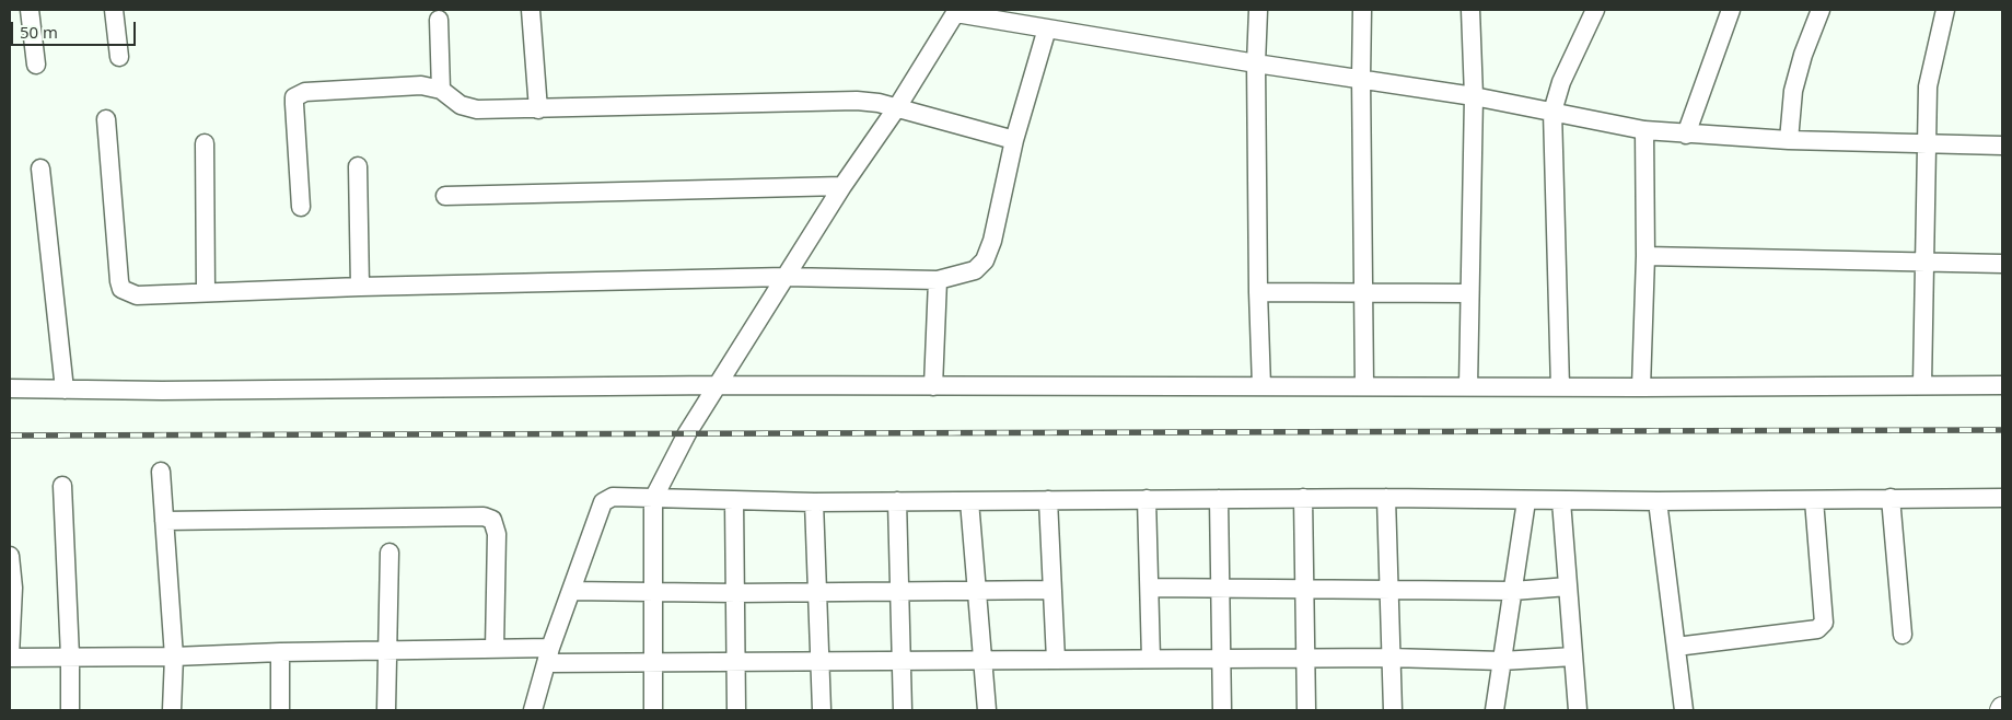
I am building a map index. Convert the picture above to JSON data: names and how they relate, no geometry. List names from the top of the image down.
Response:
{
  "scale_bar": "50 m"
}
